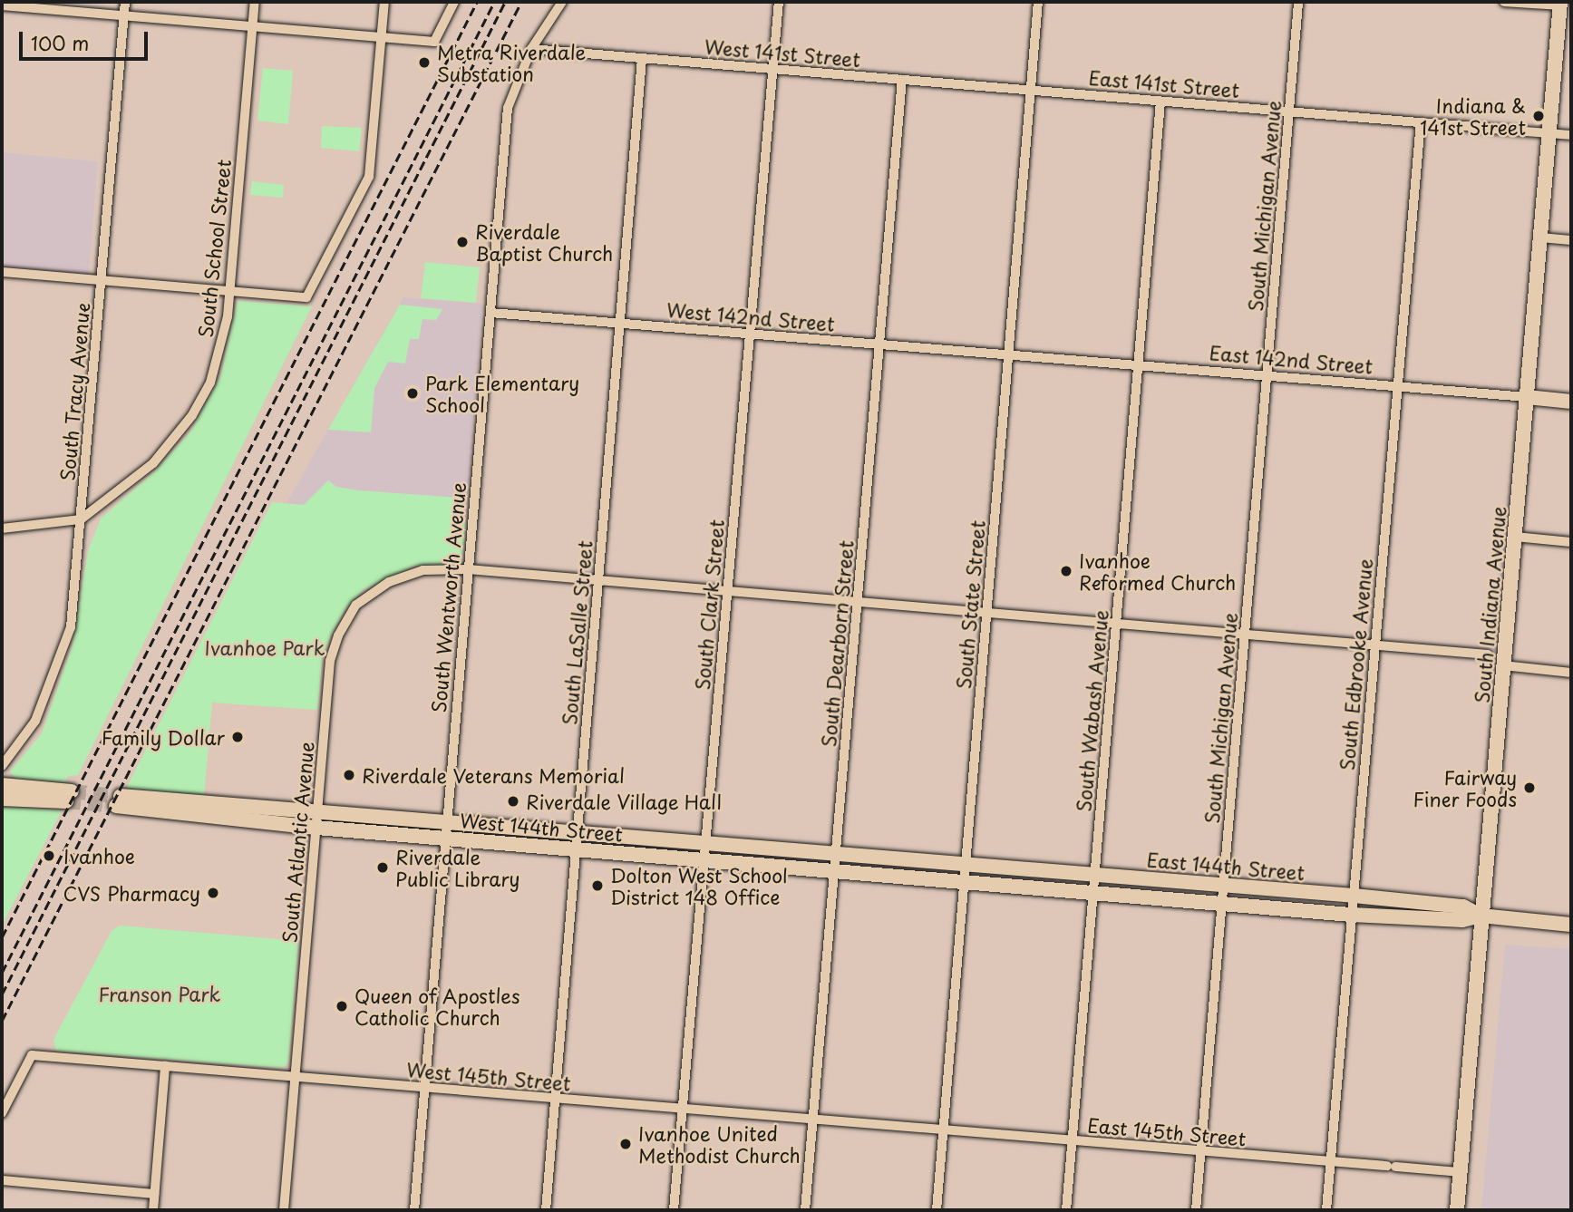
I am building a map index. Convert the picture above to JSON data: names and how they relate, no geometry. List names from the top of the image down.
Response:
{
  "streets": {
    "street": [
      "West 141st Street",
      "East 141st Street",
      "South Michigan Avenue",
      "South School Street",
      "West 142nd Street",
      "East 142nd Street",
      "South Tracy Avenue",
      "South Wentworth Avenue",
      "South Clark Street",
      "South State Street",
      "South Indiana Avenue",
      "South LaSalle Street",
      "South Dearborn Street",
      "South Edbrooke Avenue",
      "South Wabash Avenue",
      "West 144th Street",
      "South Atlantic Avenue",
      "East 144th Street",
      "West 145th Street",
      "East 145th Street"
    ]
  },
  "crossings": [
    ["West 141st Street", "East 141st Street"],
    ["West 141st Street", "South Wentworth Avenue"],
    ["West 141st Street", "South Clark Street"],
    ["West 141st Street", "South State Street"],
    ["West 141st Street", "South LaSalle Street"],
    ["West 141st Street", "South Dearborn Street"],
    ["East 141st Street", "South Michigan Avenue"],
    ["East 141st Street", "South State Street"],
    ["East 141st Street", "South Indiana Avenue"],
    ["East 141st Street", "South Edbrooke Avenue"],
    ["East 141st Street", "South Wabash Avenue"],
    ["South Michigan Avenue", "East 142nd Street"],
    ["South Michigan Avenue", "South Atlantic Avenue"],
    ["South Michigan Avenue", "East 144th Street"],
    ["South Michigan Avenue", "East 145th Street"],
    ["South School Street", "South Tracy Avenue"],
    ["West 142nd Street", "East 142nd Street"],
    ["West 142nd Street", "South Wentworth Avenue"],
    ["West 142nd Street", "South Clark Street"],
    ["West 142nd Street", "South State Street"],
    ["West 142nd Street", "South LaSalle Street"],
    ["West 142nd Street", "South Dearborn Street"],
    ["East 142nd Street", "South State Street"],
    ["East 142nd Street", "South Indiana Avenue"],
    ["East 142nd Street", "South Edbrooke Avenue"],
    ["East 142nd Street", "South Wabash Avenue"],
    ["South Wentworth Avenue", "West 144th Street"],
    ["South Wentworth Avenue", "South Atlantic Avenue"],
    ["South Wentworth Avenue", "West 145th Street"],
    ["South Clark Street", "West 144th Street"],
    ["South Clark Street", "South Atlantic Avenue"],
    ["South Clark Street", "West 145th Street"],
    ["South State Street", "West 144th Street"],
    ["South State Street", "South Atlantic Avenue"],
    ["South State Street", "East 144th Street"],
    ["South State Street", "West 145th Street"],
    ["South State Street", "East 145th Street"],
    ["South Indiana Avenue", "East 144th Street"],
    ["South Indiana Avenue", "East 145th Street"],
    ["South LaSalle Street", "West 144th Street"],
    ["South LaSalle Street", "South Atlantic Avenue"],
    ["South LaSalle Street", "West 145th Street"],
    ["South Dearborn Street", "West 144th Street"],
    ["South Dearborn Street", "South Atlantic Avenue"],
    ["South Dearborn Street", "West 145th Street"],
    ["South Edbrooke Avenue", "South Atlantic Avenue"],
    ["South Edbrooke Avenue", "East 144th Street"],
    ["South Edbrooke Avenue", "East 145th Street"],
    ["South Wabash Avenue", "South Atlantic Avenue"],
    ["South Wabash Avenue", "East 144th Street"],
    ["South Wabash Avenue", "East 145th Street"],
    ["West 144th Street", "South Atlantic Avenue"],
    ["West 144th Street", "East 144th Street"],
    ["South Atlantic Avenue", "West 145th Street"],
    ["West 145th Street", "East 145th Street"]
  ],
  "parks": ["Ivanhoe Park", "Franson Park"],
  "places": [
    "Metra Riverdale Substation",
    "Indiana & 141st Street",
    "Riverdale Baptist Church",
    "Park Elementary School",
    "Ivanhoe Reformed Church",
    "Family Dollar",
    "Riverdale Veterans Memorial",
    "Fairway Finer Foods",
    "Riverdale Village Hall",
    "Ivanhoe",
    "Riverdale Public Library",
    "Dolton West School District 148 Office",
    "CVS Pharmacy",
    "Queen of Apostles Catholic Church",
    "Ivanhoe United Methodist Church"
  ],
  "scale_bar": "100 m"
}
